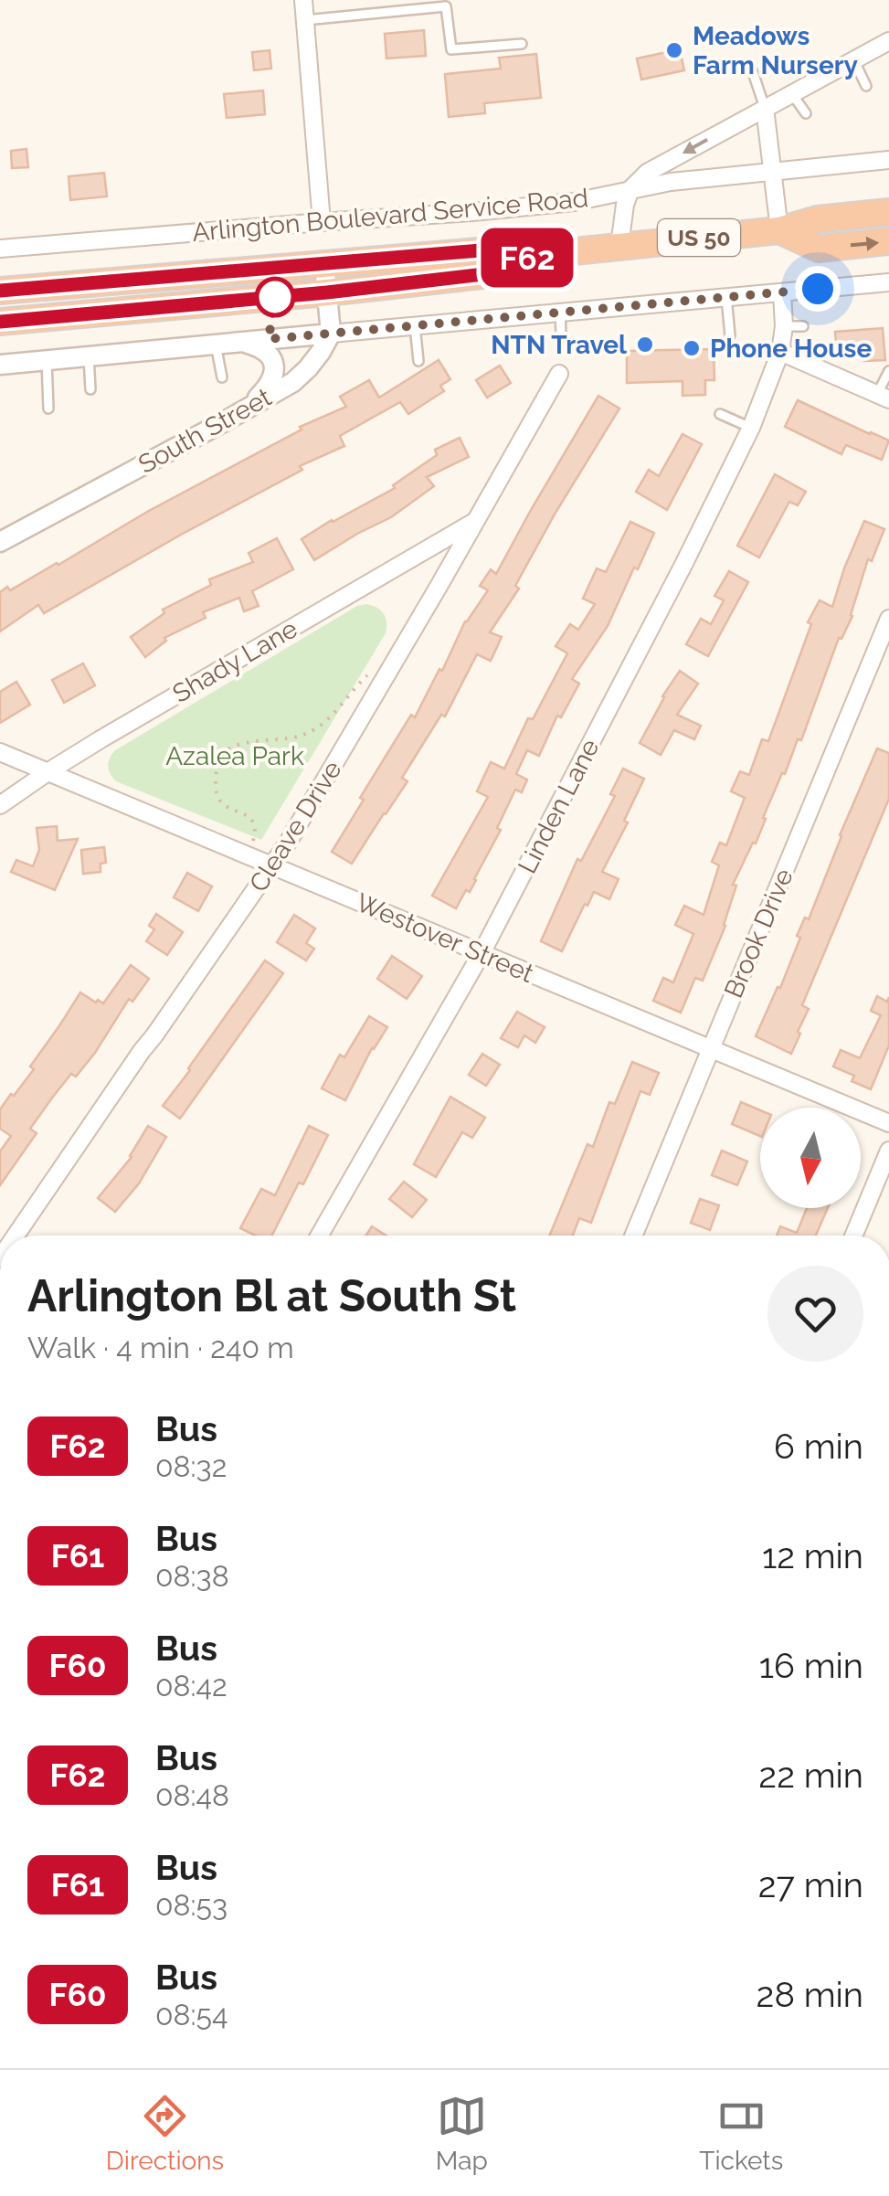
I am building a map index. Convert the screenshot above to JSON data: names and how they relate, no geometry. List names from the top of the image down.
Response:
{
  "streets": {
    "highway": ["US 50"],
    "street": [
      "Arlington Boulevard Service Road",
      "South Street",
      "Shady Lane",
      "Linden Lane",
      "Cleave Drive",
      "Brook Drive",
      "Westover Street"
    ]
  },
  "crossings": [
    ["Shady Lane", "Cleave Drive"],
    ["Shady Lane", "Westover Street"],
    ["Linden Lane", "Westover Street"],
    ["Cleave Drive", "Westover Street"],
    ["Brook Drive", "Westover Street"]
  ],
  "parks": ["Azalea Park"],
  "places": ["Meadows Farm Nursery", "NTN Travel", "Phone House"],
  "lines": ["bus line F62"],
  "north": "bottom",
  "page": {
    "on_map": "F62",
    "heading": ["Arlington Bl at South St", "Walk · 4 min · 240 m"],
    "list": [
      {
        "mark": "F62",
        "name": "Bus",
        "note": "08:32",
        "value": "6 min"
      },
      {
        "mark": "F61",
        "name": "Bus",
        "note": "08:38",
        "value": "12 min"
      },
      {
        "mark": "F60",
        "name": "Bus",
        "note": "08:42",
        "value": "16 min"
      },
      {
        "mark": "F62",
        "name": "Bus",
        "note": "08:48",
        "value": "22 min"
      },
      {
        "mark": "F61",
        "name": "Bus",
        "note": "08:53",
        "value": "27 min"
      },
      {
        "mark": "F60",
        "name": "Bus",
        "note": "08:54",
        "value": "28 min"
      }
    ],
    "tabs": ["Directions", "Map", "Tickets"]
  }
}
